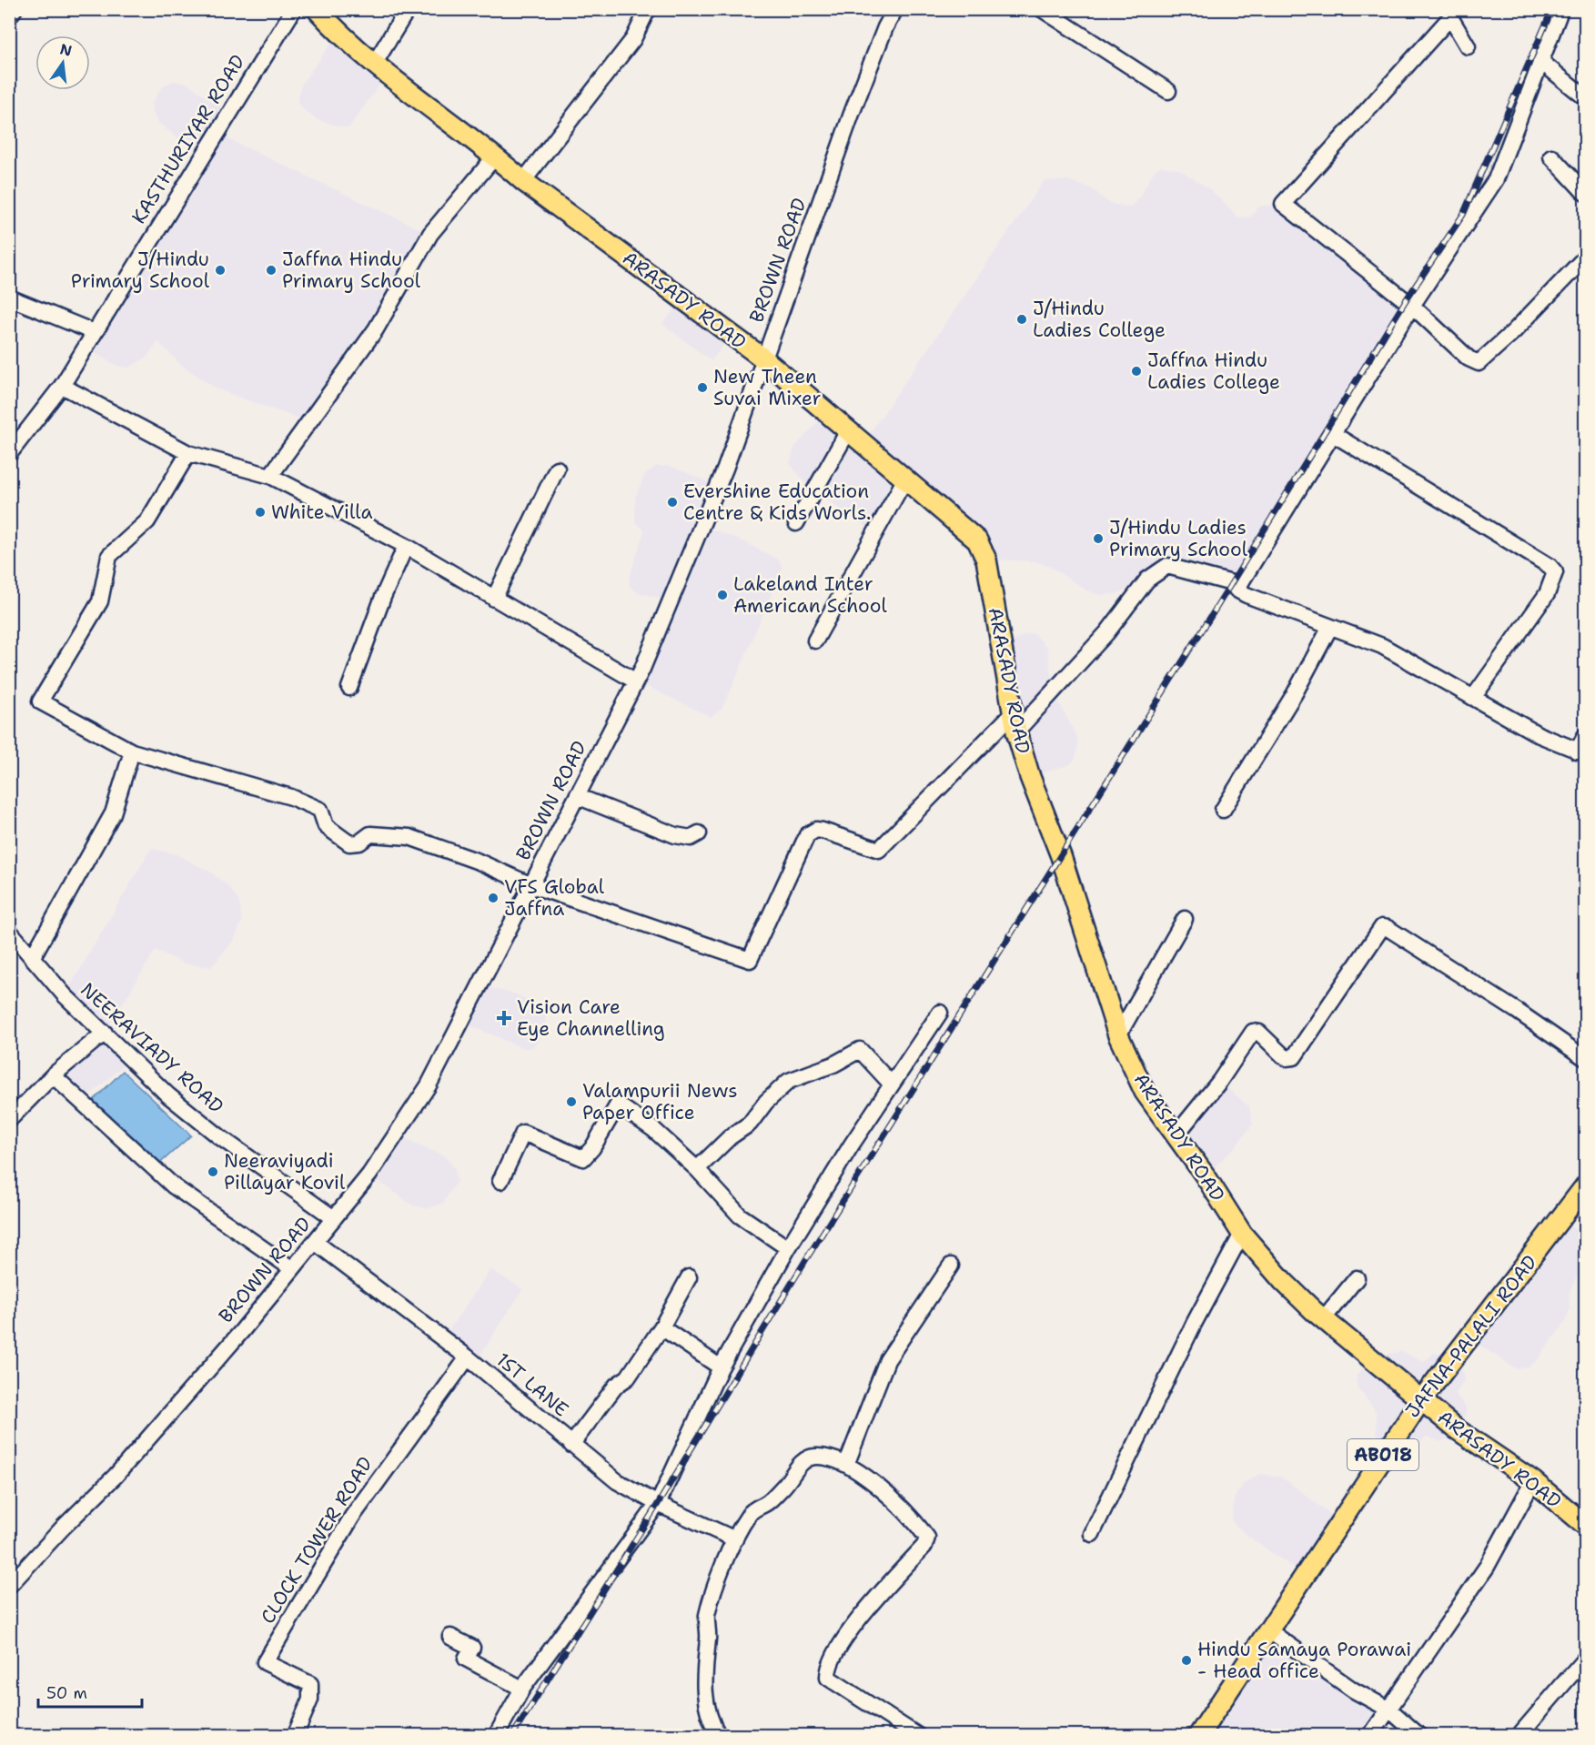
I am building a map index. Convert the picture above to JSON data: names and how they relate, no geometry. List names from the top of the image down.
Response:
{
  "streets": {
    "main road": ["ARASADY ROAD", "JAFNA-PALALI ROAD", "AB018"],
    "street": [
      "KASTHURIYAR ROAD",
      "BROWN ROAD",
      "NEERAVIADY ROAD",
      "1ST LANE",
      "CLOCK TOWER ROAD"
    ]
  },
  "crossings": [
    ["BROWN ROAD", "ARASADY ROAD"],
    ["BROWN ROAD", "NEERAVIADY ROAD"],
    ["BROWN ROAD", "1ST LANE"],
    ["ARASADY ROAD", "JAFNA-PALALI ROAD"],
    ["1ST LANE", "CLOCK TOWER ROAD"]
  ],
  "places": {
    "other": [
      "J/Hindu Primary School",
      "Jaffna Hindu Primary School",
      "J/Hindu Ladies College",
      "Jaffna Hindu Ladies College",
      "New Theen Suvai Mixer",
      "Evershine Education Centre & Kids Worls.",
      "White Villa",
      "J/Hindu Ladies Primary School",
      "Lakeland Inter American School",
      "VFS Global Jaffna",
      "Valampurii News Paper Office",
      "Neeraviyadi Pillayar Kovil",
      "Hindu Samaya Porawai - Head office"
    ],
    "health": ["Vision Care Eye Channelling"]
  },
  "scale_bar": "50 m",
  "north": "top"
}
